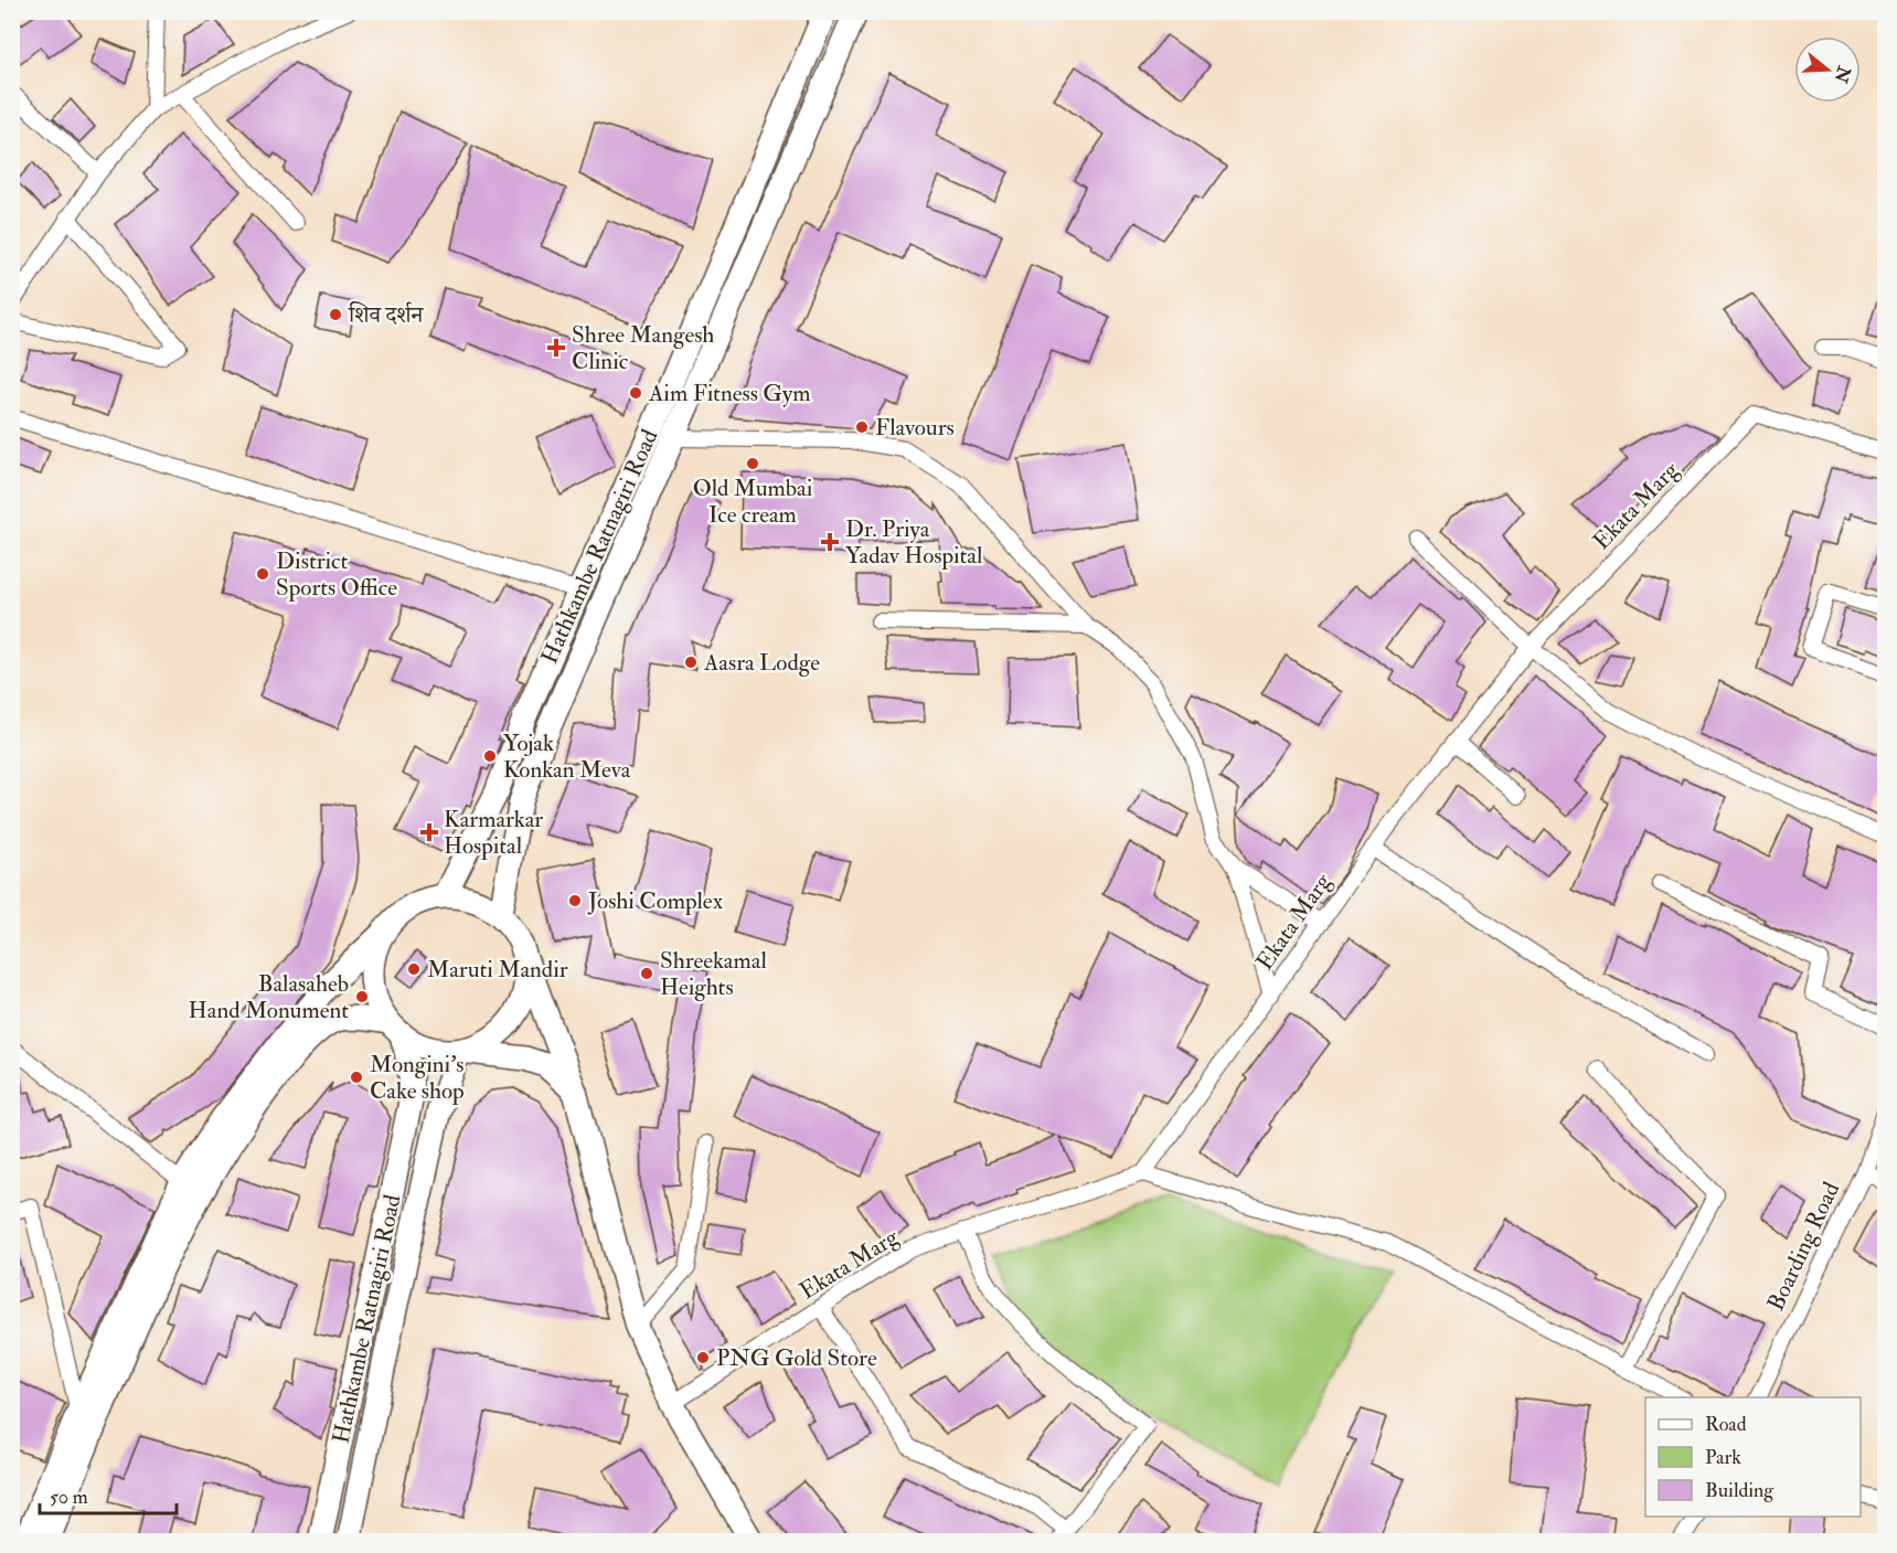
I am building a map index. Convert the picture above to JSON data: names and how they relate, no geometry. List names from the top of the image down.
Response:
{
  "streets": {
    "main road": ["Hathkambe Ratnagiri Road"],
    "street": ["Ekata Marg", "Boarding Road"]
  },
  "places": {
    "other": [
      "शिव दर्शन",
      "Aim Fitness Gym",
      "Flavours",
      "Old Mumbai Ice cream",
      "District Sports Office",
      "Aasra Lodge",
      "Yojak Konkan Meva",
      "Joshi Complex",
      "Maruti Mandir",
      "Shreekamal Heights",
      "Balasaheb Hand Monument",
      "Mongini's Cake shop",
      "PNG Gold Store"
    ],
    "health": ["Shree Mangesh Clinic", "Dr. Priya Yadav Hospital", "Karmarkar Hospital"]
  },
  "legend": ["Road", "Park", "Building"],
  "scale_bar": "50 m",
  "north": "right"
}
